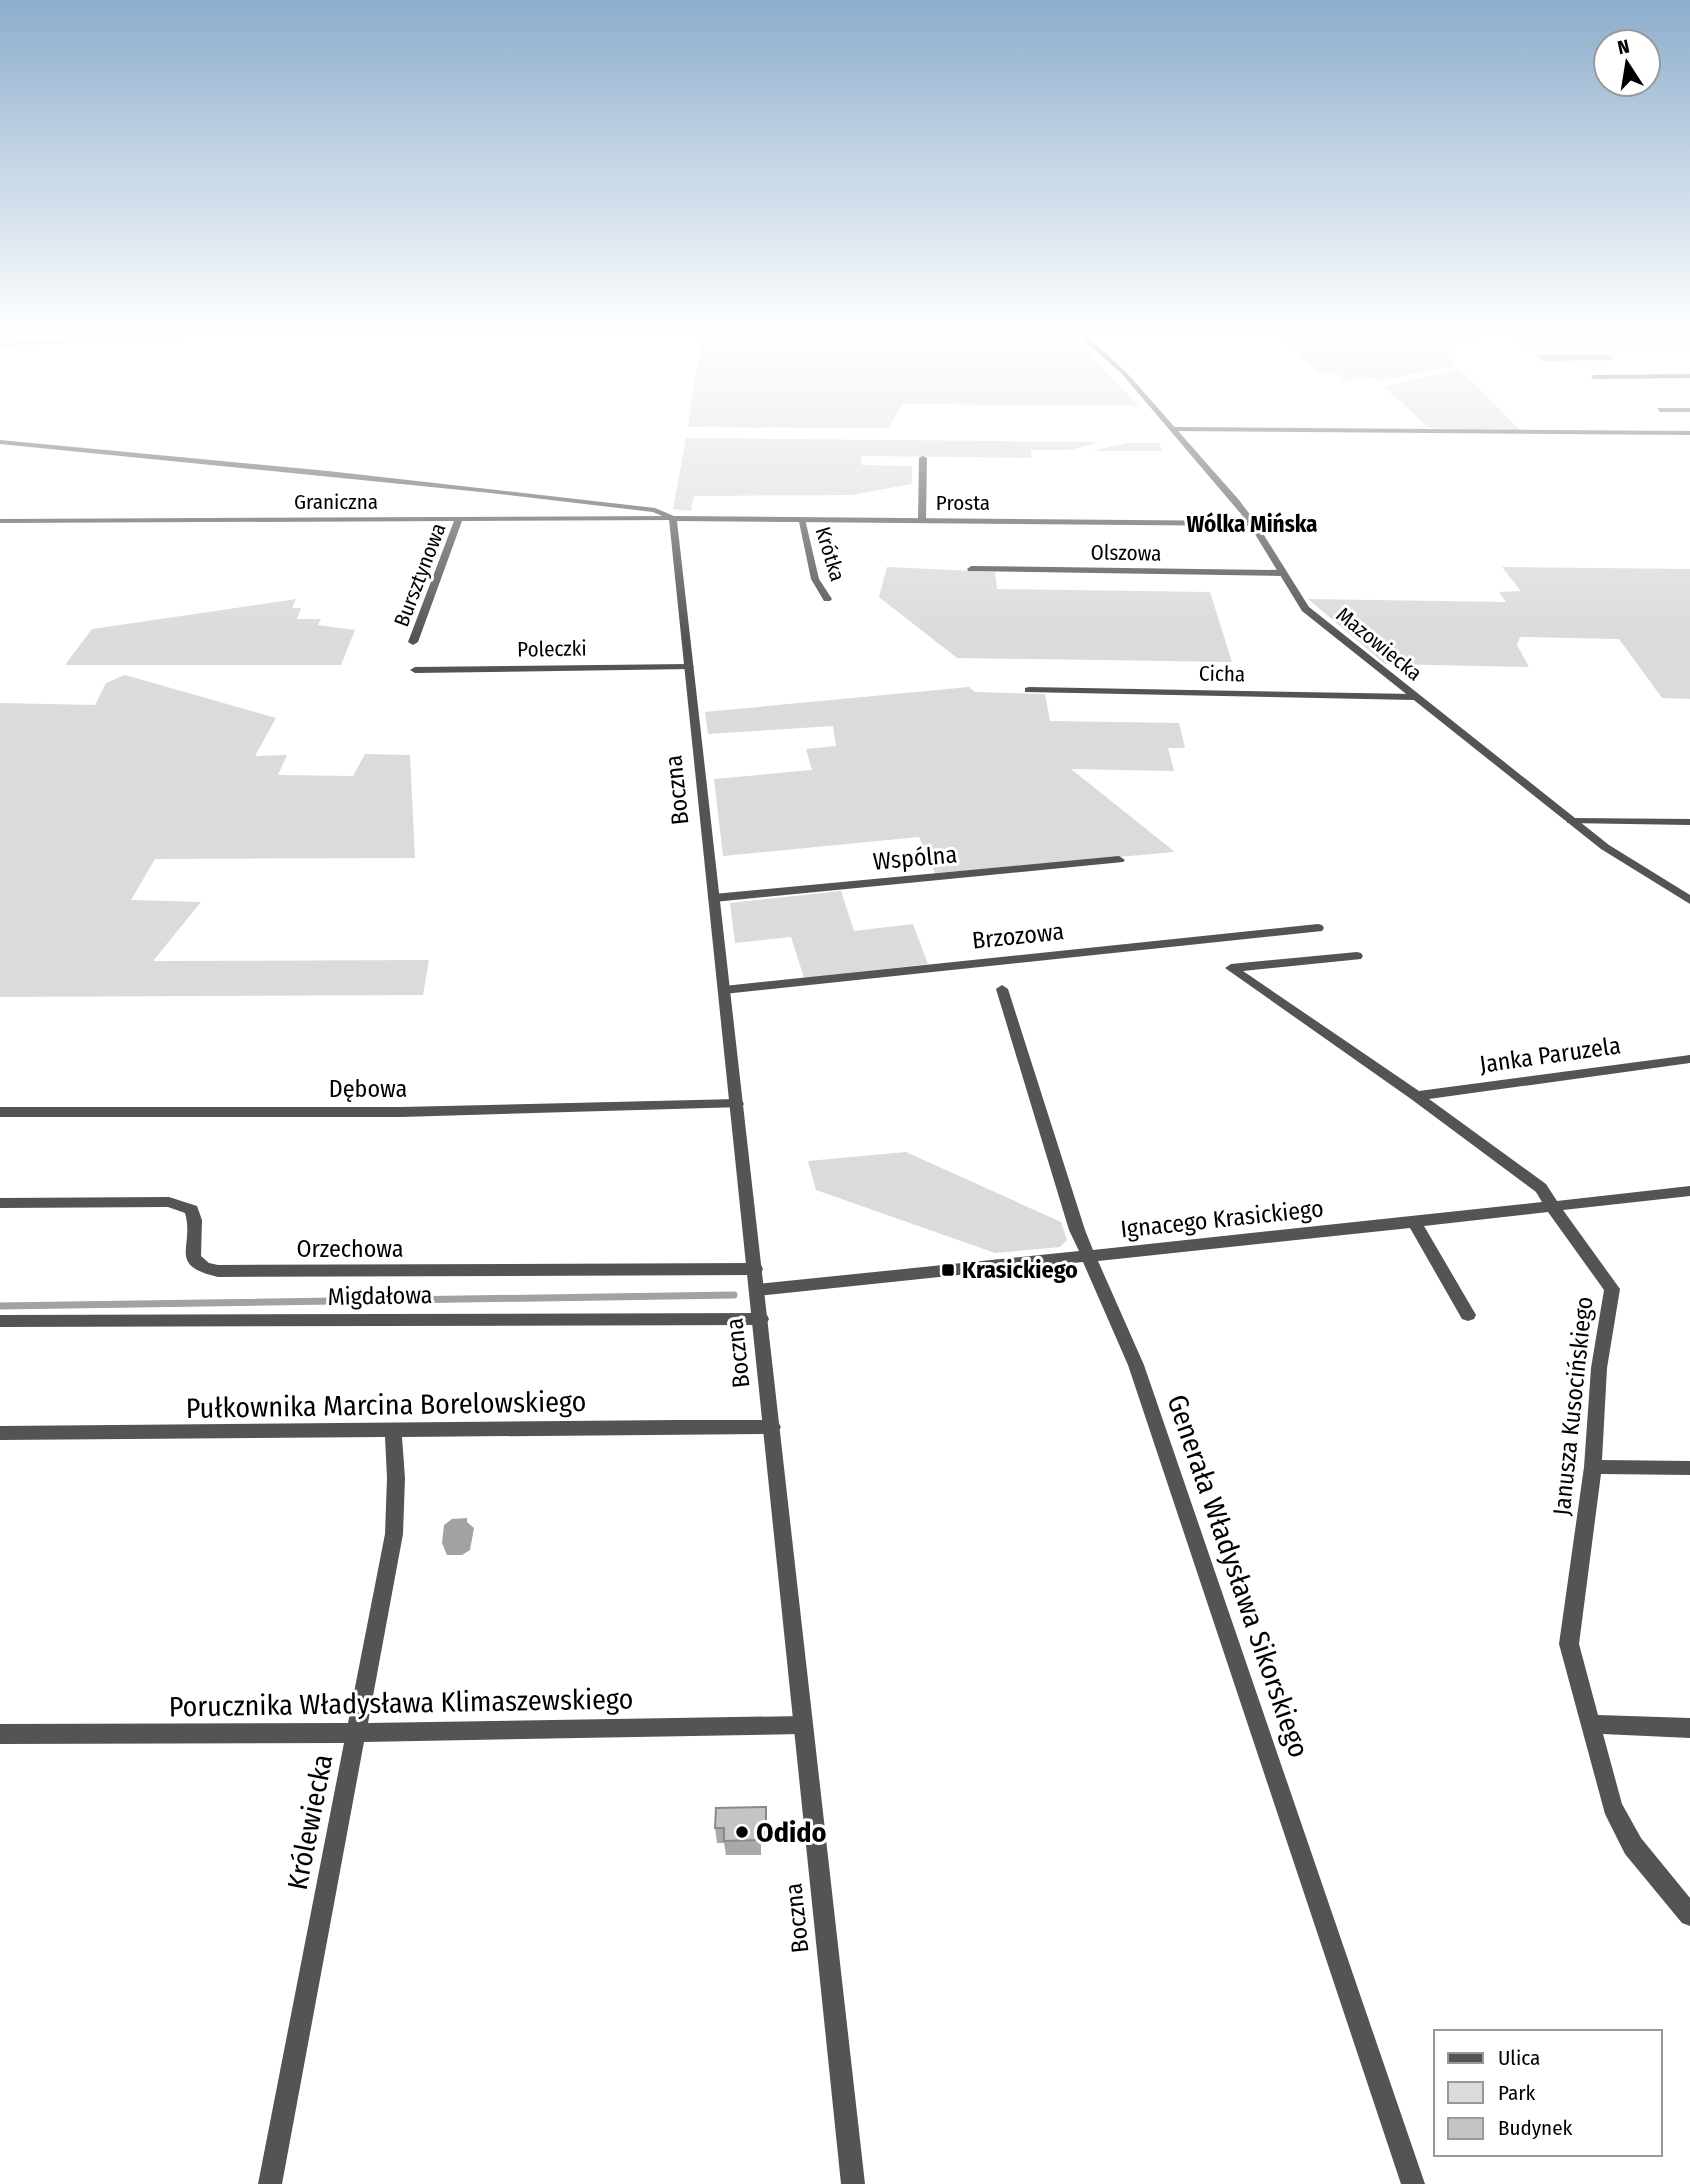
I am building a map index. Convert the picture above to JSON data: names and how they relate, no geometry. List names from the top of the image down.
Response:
{
  "streets": {
    "street": [
      "Graniczna",
      "Prosta",
      "Olszowa",
      "Krótka",
      "Bursztynowa",
      "Mazowiecka",
      "Poleczki",
      "Cicha",
      "Boczna",
      "Wspólna",
      "Brzozowa",
      "Janka Paruzela",
      "Dębowa",
      "Ignacego Krasickiego",
      "Orzechowa",
      "Migdałowa",
      "Pułkownika Marcina Borelowskiego",
      "Janusza Kusocińskiego",
      "Generała Władysława Sikorskiego",
      "Porucznika Władysława Klimaszewskiego",
      "Królewiecka"
    ]
  },
  "crossings": [
    ["Graniczna", "Prosta"],
    ["Graniczna", "Bursztynowa"],
    ["Graniczna", "Boczna"],
    ["Prosta", "Krótka"],
    ["Prosta", "Mazowiecka"],
    ["Prosta", "Boczna"],
    ["Olszowa", "Mazowiecka"],
    ["Mazowiecka", "Cicha"],
    ["Poleczki", "Boczna"],
    ["Boczna", "Wspólna"],
    ["Boczna", "Brzozowa"],
    ["Boczna", "Dębowa"],
    ["Boczna", "Ignacego Krasickiego"],
    ["Boczna", "Orzechowa"],
    ["Boczna", "Migdałowa"],
    ["Boczna", "Pułkownika Marcina Borelowskiego"],
    ["Boczna", "Porucznika Władysława Klimaszewskiego"],
    ["Janka Paruzela", "Janusza Kusocińskiego"],
    ["Ignacego Krasickiego", "Orzechowa"],
    ["Ignacego Krasickiego", "Janusza Kusocińskiego"],
    ["Ignacego Krasickiego", "Generała Władysława Sikorskiego"],
    ["Pułkownika Marcina Borelowskiego", "Królewiecka"],
    ["Porucznika Władysława Klimaszewskiego", "Królewiecka"]
  ],
  "districts": ["Wólka Mińska"],
  "places": {
    "transit": ["Krasickiego"],
    "other": ["Odido"]
  },
  "legend": ["Ulica", "Park", "Budynek"],
  "north": "top"
}
